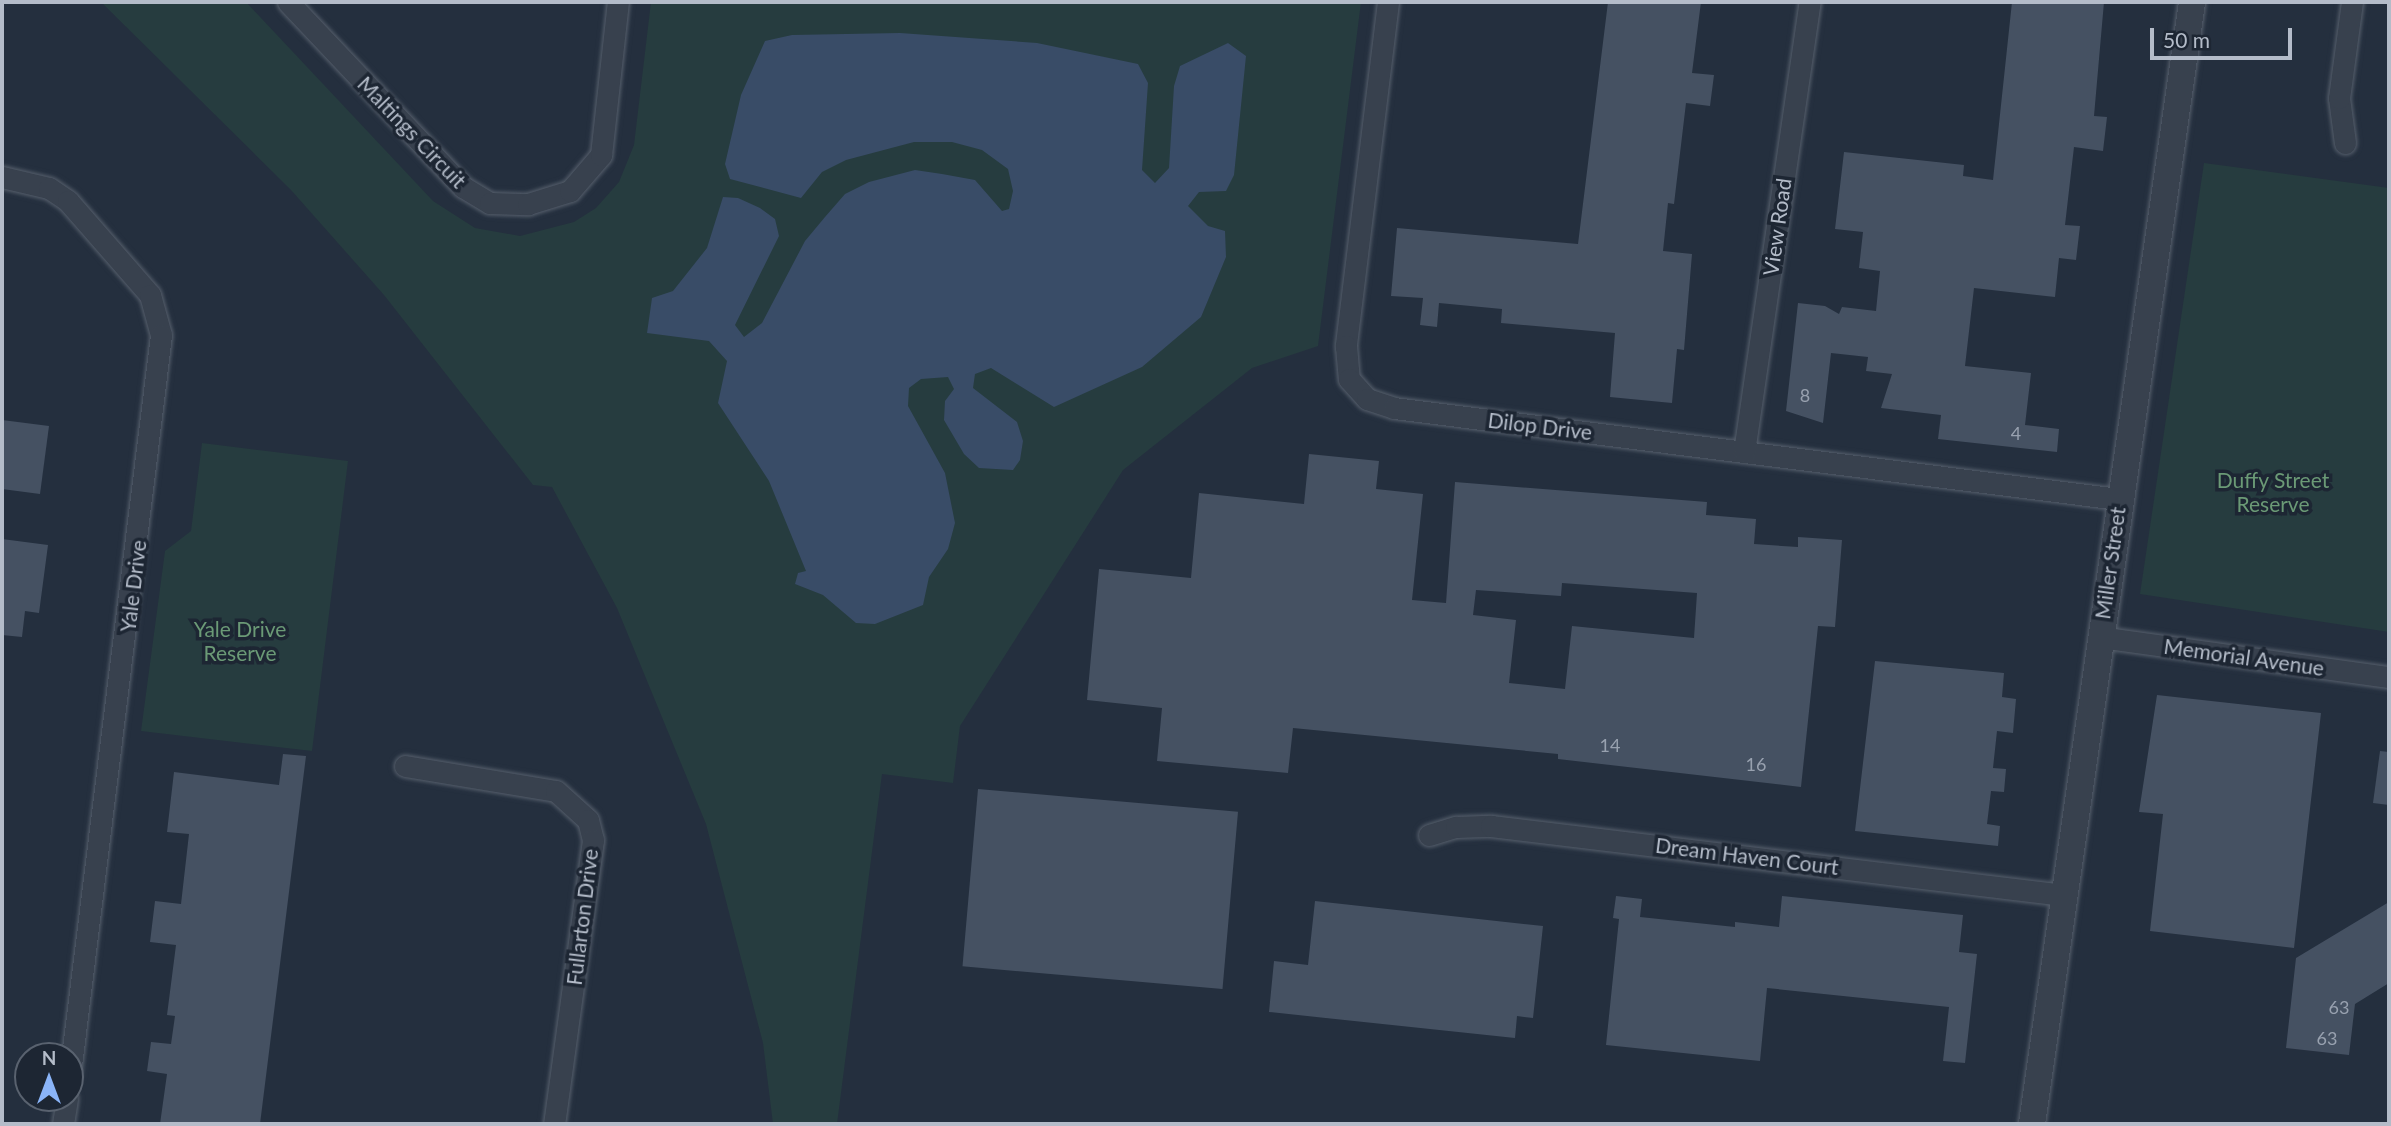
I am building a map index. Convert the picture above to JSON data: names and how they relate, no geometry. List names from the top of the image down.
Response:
{
  "streets": {
    "street": [
      "Maltings Circuit",
      "View Road",
      "Dilop Drive",
      "Miller Street",
      "Yale Drive",
      "Memorial Avenue",
      "Dream Haven Court",
      "Fullarton Drive"
    ]
  },
  "crossings": [
    ["View Road", "Dilop Drive"],
    ["Dilop Drive", "Miller Street"],
    ["Miller Street", "Memorial Avenue"],
    ["Miller Street", "Dream Haven Court"]
  ],
  "parks": ["Duffy Street Reserve", "Yale Drive Reserve"],
  "house_numbers": [
    "8",
    "4",
    "14",
    "16",
    "63",
    "63"
  ],
  "scale_bar": "50 m",
  "north": "top"
}
